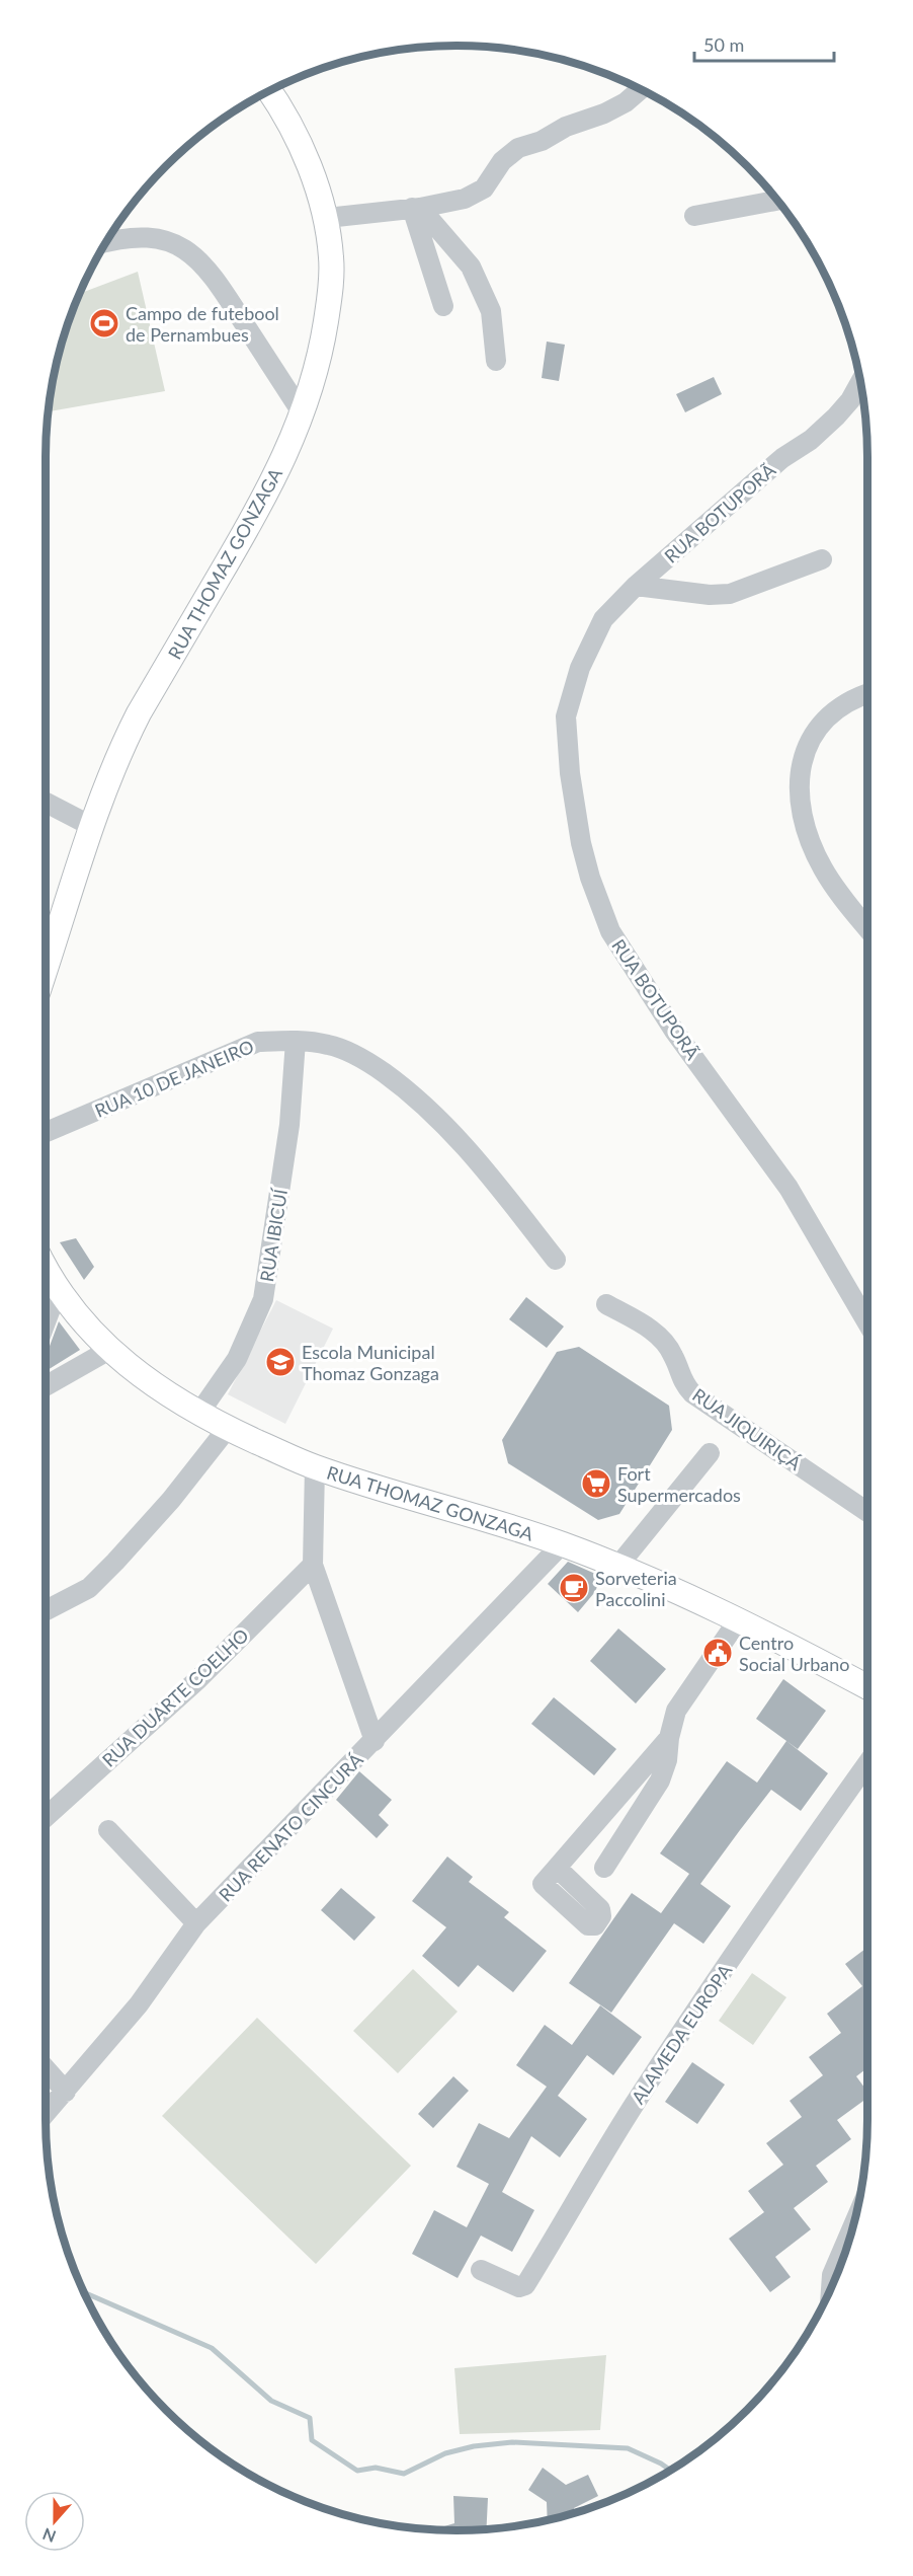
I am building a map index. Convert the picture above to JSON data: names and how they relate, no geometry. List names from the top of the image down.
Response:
{
  "streets": {
    "main road": ["RUA THOMAZ GONZAGA"],
    "street": [
      "RUA BOTUPORÃ",
      "RUA 10 DE JANEIRO",
      "RUA IBICUÍ",
      "RUA JIQUIRIÇÁ",
      "RUA DUARTE COELHO",
      "RUA RENATO CINCURÁ",
      "ALAMEDA EUROPA"
    ]
  },
  "crossings": [
    ["RUA THOMAZ GONZAGA", "RUA IBICUÍ"],
    ["RUA THOMAZ GONZAGA", "RUA RENATO CINCURÁ"],
    ["RUA 10 DE JANEIRO", "RUA IBICUÍ"]
  ],
  "places": {
    "sports": ["Campo de futebool de Pernambues"],
    "school or university": ["Escola Municipal Thomaz Gonzaga"],
    "supermarket": ["Fort Supermercados"],
    "cafe": ["Sorveteria Paccolini"],
    "public building": ["Centro Social Urbano"]
  },
  "scale_bar": "50 m",
  "north": "bottom"
}
